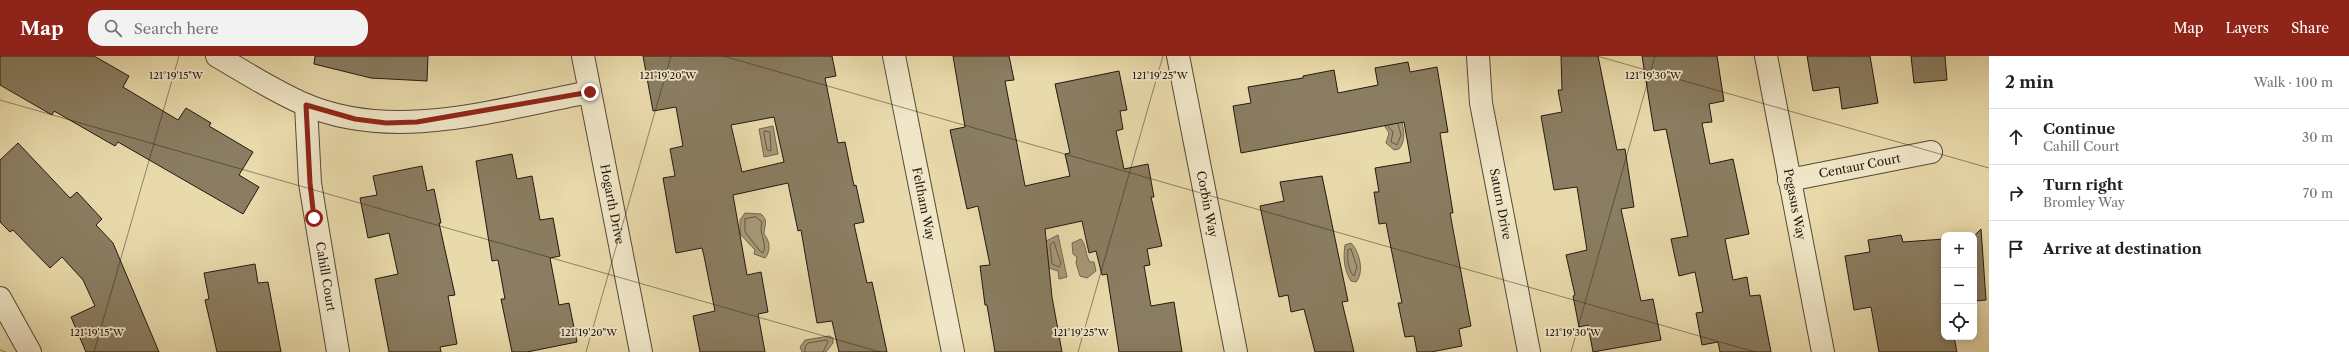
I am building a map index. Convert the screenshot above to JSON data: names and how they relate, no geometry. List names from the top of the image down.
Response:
{
  "streets": {
    "street": [
      "Centaur Court",
      "Hogarth Drive",
      "Feltham Way",
      "Corbin Way",
      "Saturn Drive",
      "Pegasus Way",
      "Cahill Court"
    ]
  },
  "crossings": [
    ["Centaur Court", "Pegasus Way"]
  ],
  "page": {
    "header": "Map",
    "search": "Search here",
    "nav": ["Map", "Layers", "Share"],
    "heading": ["2 min", "Walk · 100 m"],
    "list": [
      ["Continue", "Cahill Court", "30 m"],
      ["Turn right", "Bromley Way", "70 m"],
      "Arrive at destination"
    ],
    "map_buttons": ["+", "−"]
  },
  "coordinates": [
    "121°19'15\"W",
    "121°19'20\"W",
    "121°19'25\"W",
    "121°19'30\"W"
  ]
}
